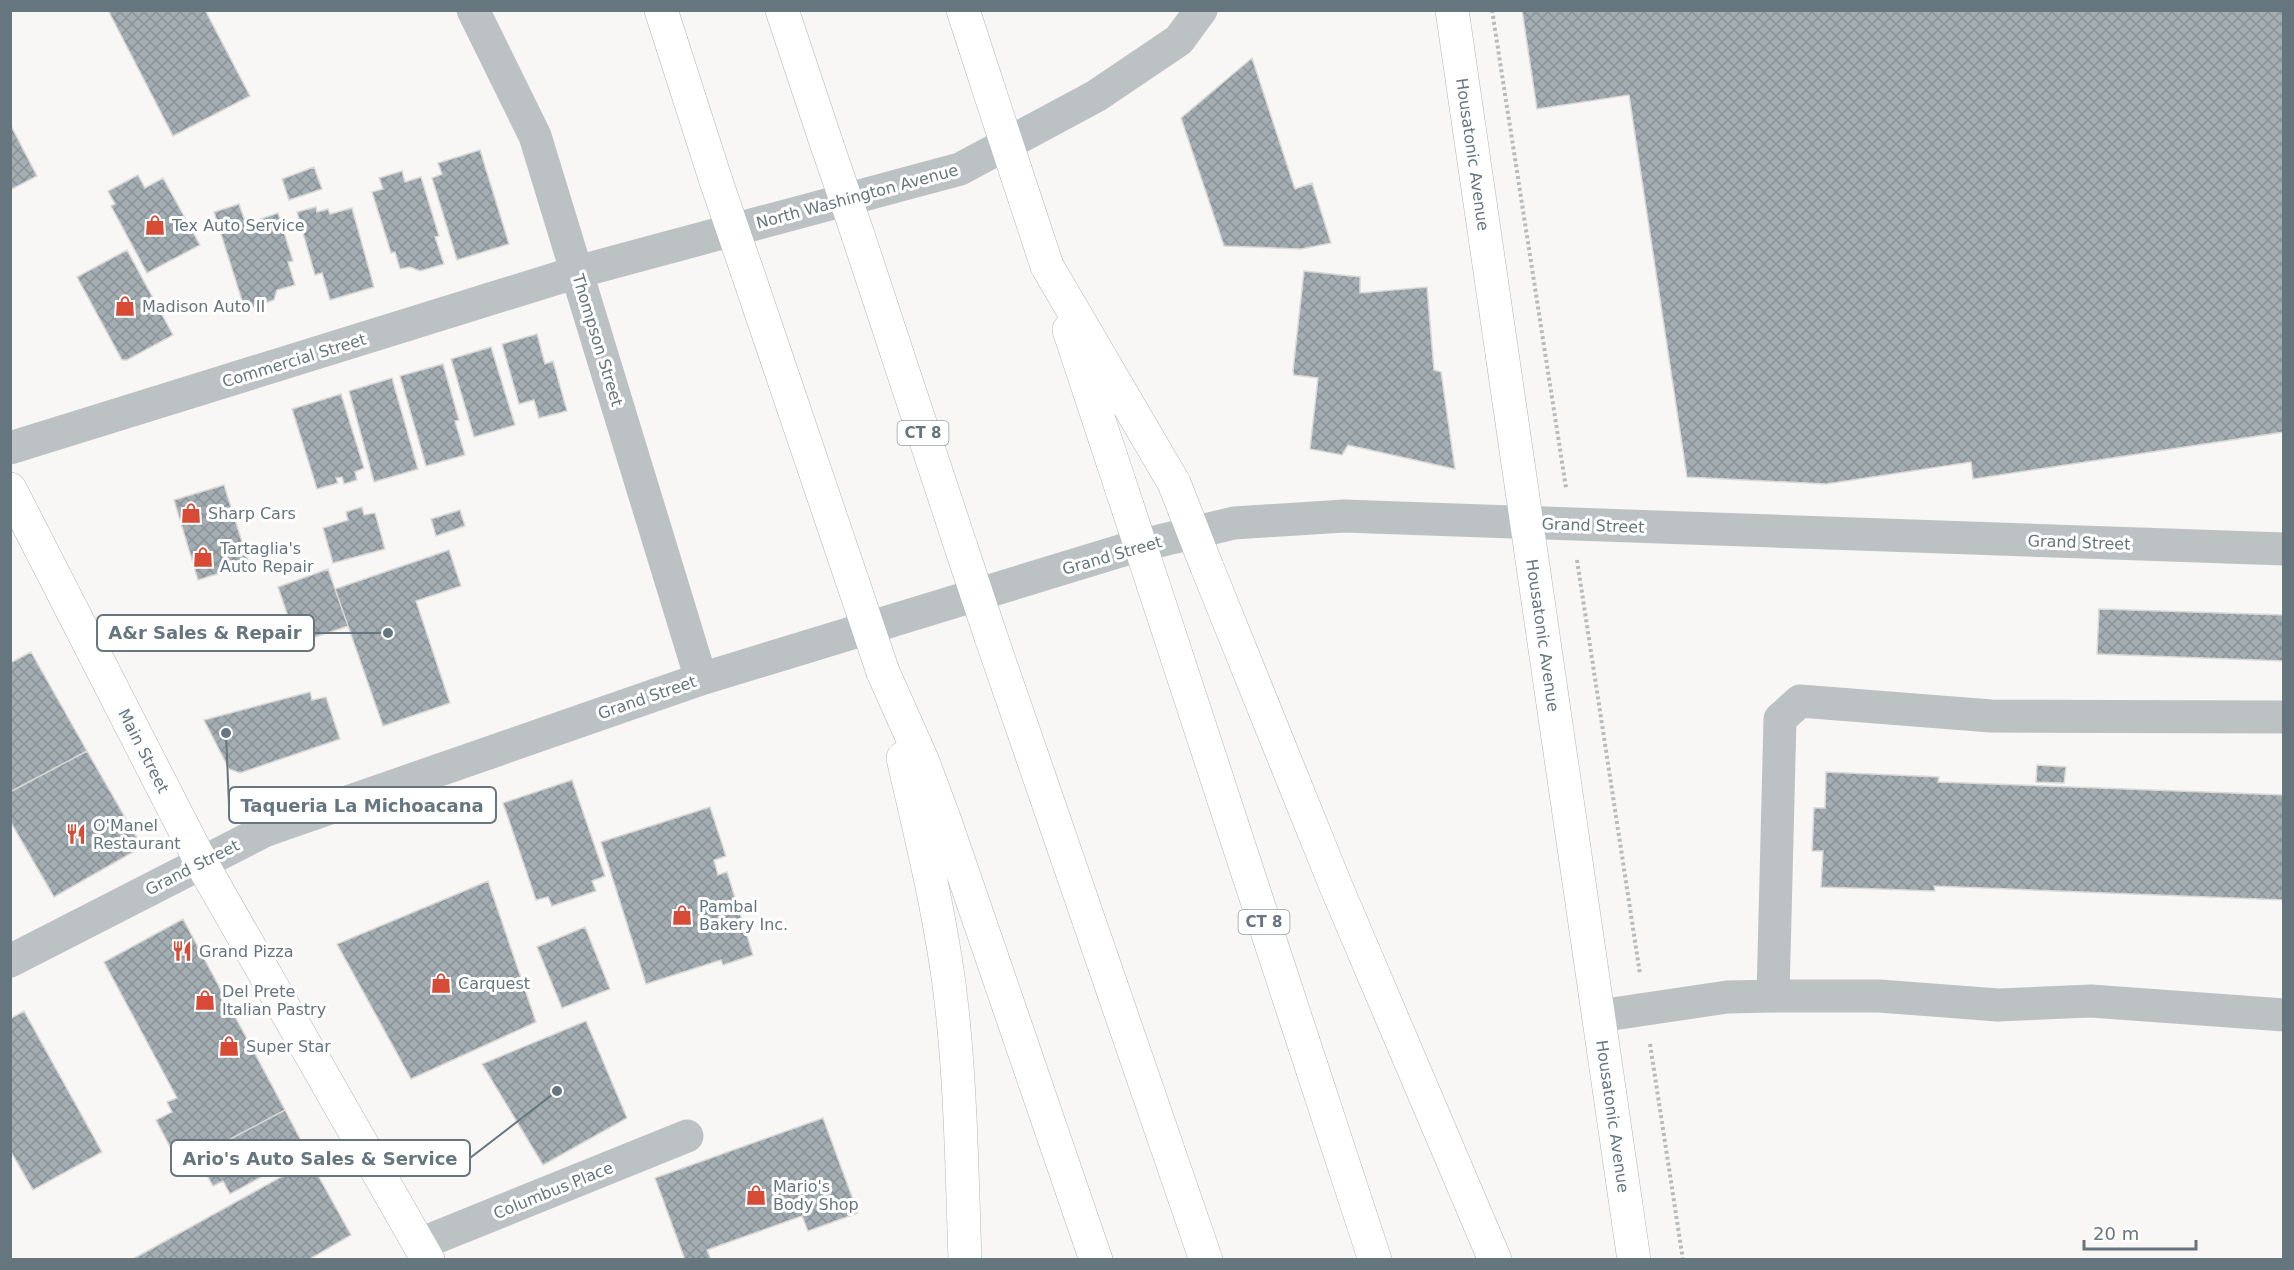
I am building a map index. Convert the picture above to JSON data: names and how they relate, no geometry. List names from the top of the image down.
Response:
{
  "streets": {
    "main road": ["Housatonic Avenue", "CT 8", "Main Street"],
    "street": [
      "North Washington Avenue",
      "Thompson Street",
      "Commercial Street",
      "Grand Street",
      "Columbus Place"
    ]
  },
  "crossings": [
    ["Housatonic Avenue", "Grand Street"],
    ["North Washington Avenue", "Thompson Street"],
    ["North Washington Avenue", "Commercial Street"],
    ["Thompson Street", "Commercial Street"],
    ["Thompson Street", "Grand Street"],
    ["Grand Street", "Main Street"],
    ["Main Street", "Columbus Place"]
  ],
  "places": {
    "shop": [
      "Tex Auto Service",
      "Madison Auto II",
      "Sharp Cars",
      "Tartaglia's Auto Repair",
      "Pambal Bakery Inc.",
      "Carquest",
      "Del Prete Italian Pastry",
      "Super Star",
      "Mario's Body Shop"
    ],
    "other": ["A&r Sales & Repair", "Taqueria La Michoacana", "Ario's Auto Sales & Service"],
    "restaurant": ["O'Manel Restaurant", "Grand Pizza"]
  },
  "scale_bar": "20 m"
}
